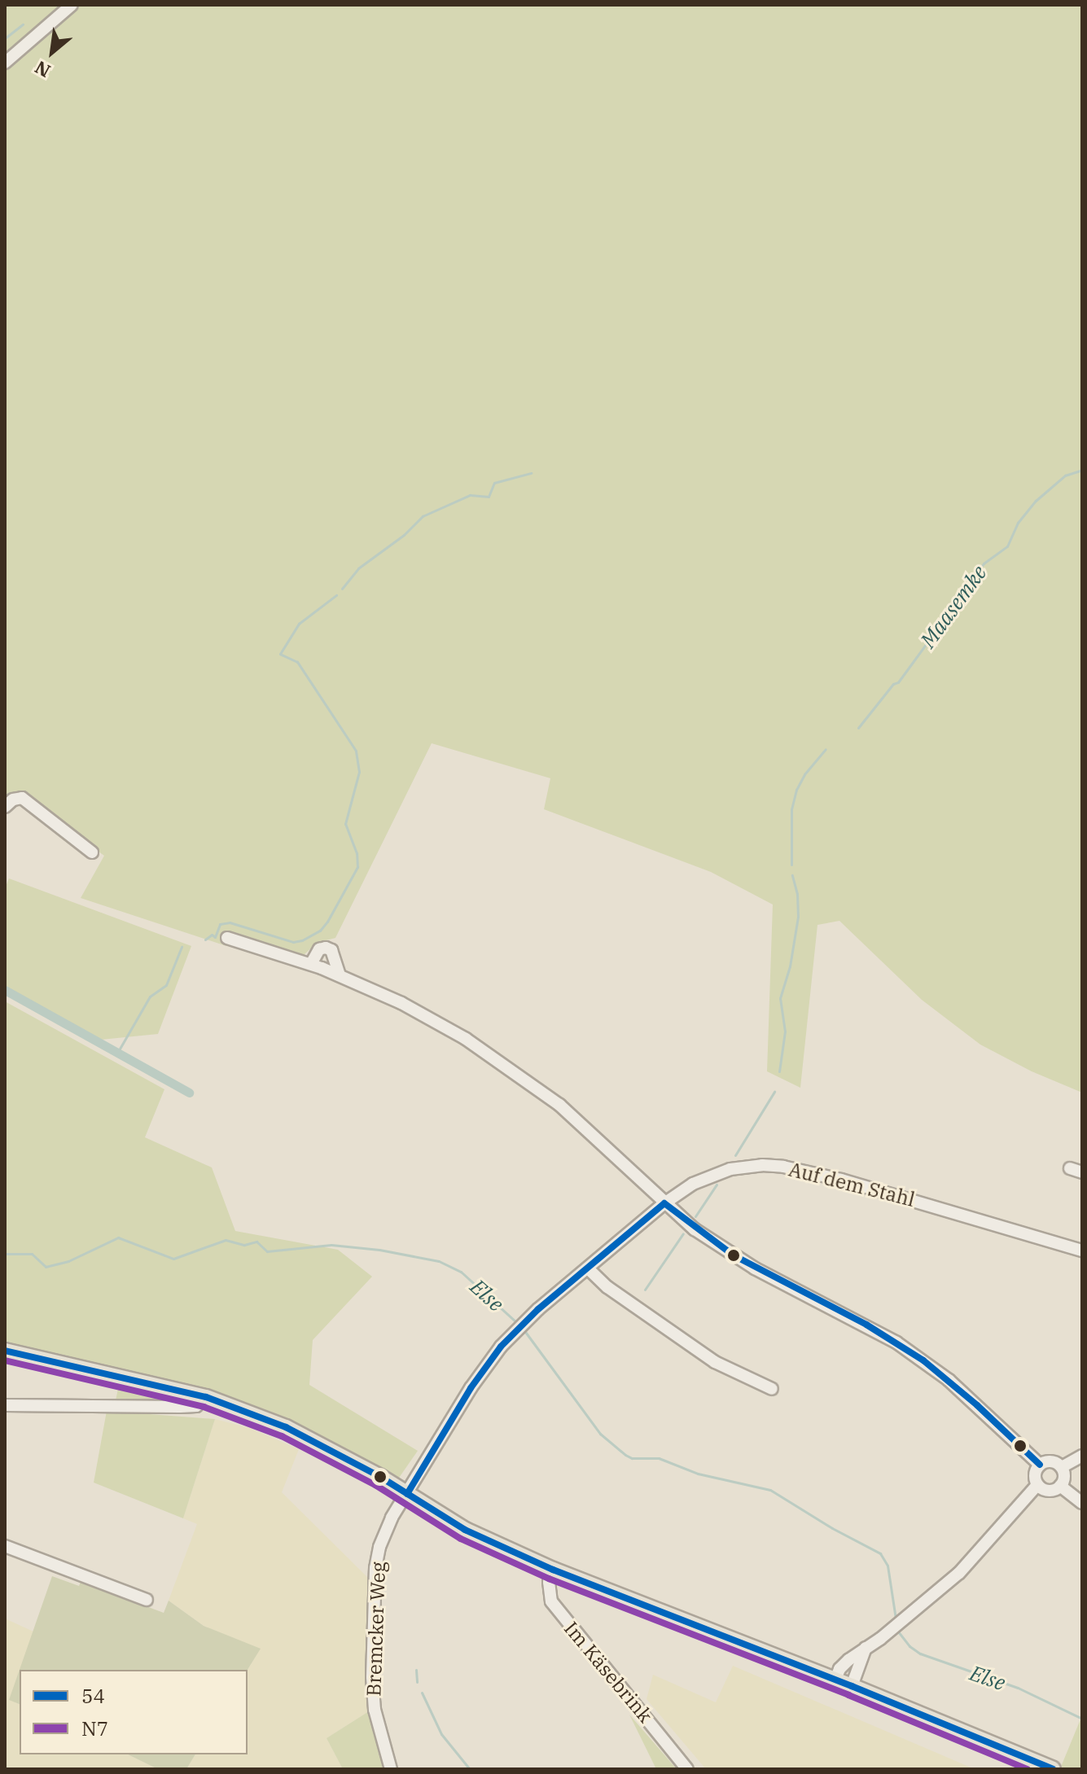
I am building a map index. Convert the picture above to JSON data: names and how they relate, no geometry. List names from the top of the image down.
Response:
{
  "streets": {
    "street": ["Auf dem Stahl", "Bremcker Weg", "Im Käsebrink"]
  },
  "crossings": [
    ["Auf dem Stahl", "Bremcker Weg"]
  ],
  "water": ["Maasemke", "Else"],
  "lines": ["transit line 54", "transit line N7"],
  "legend": ["54", "N7"],
  "north": "bottom left"
}
